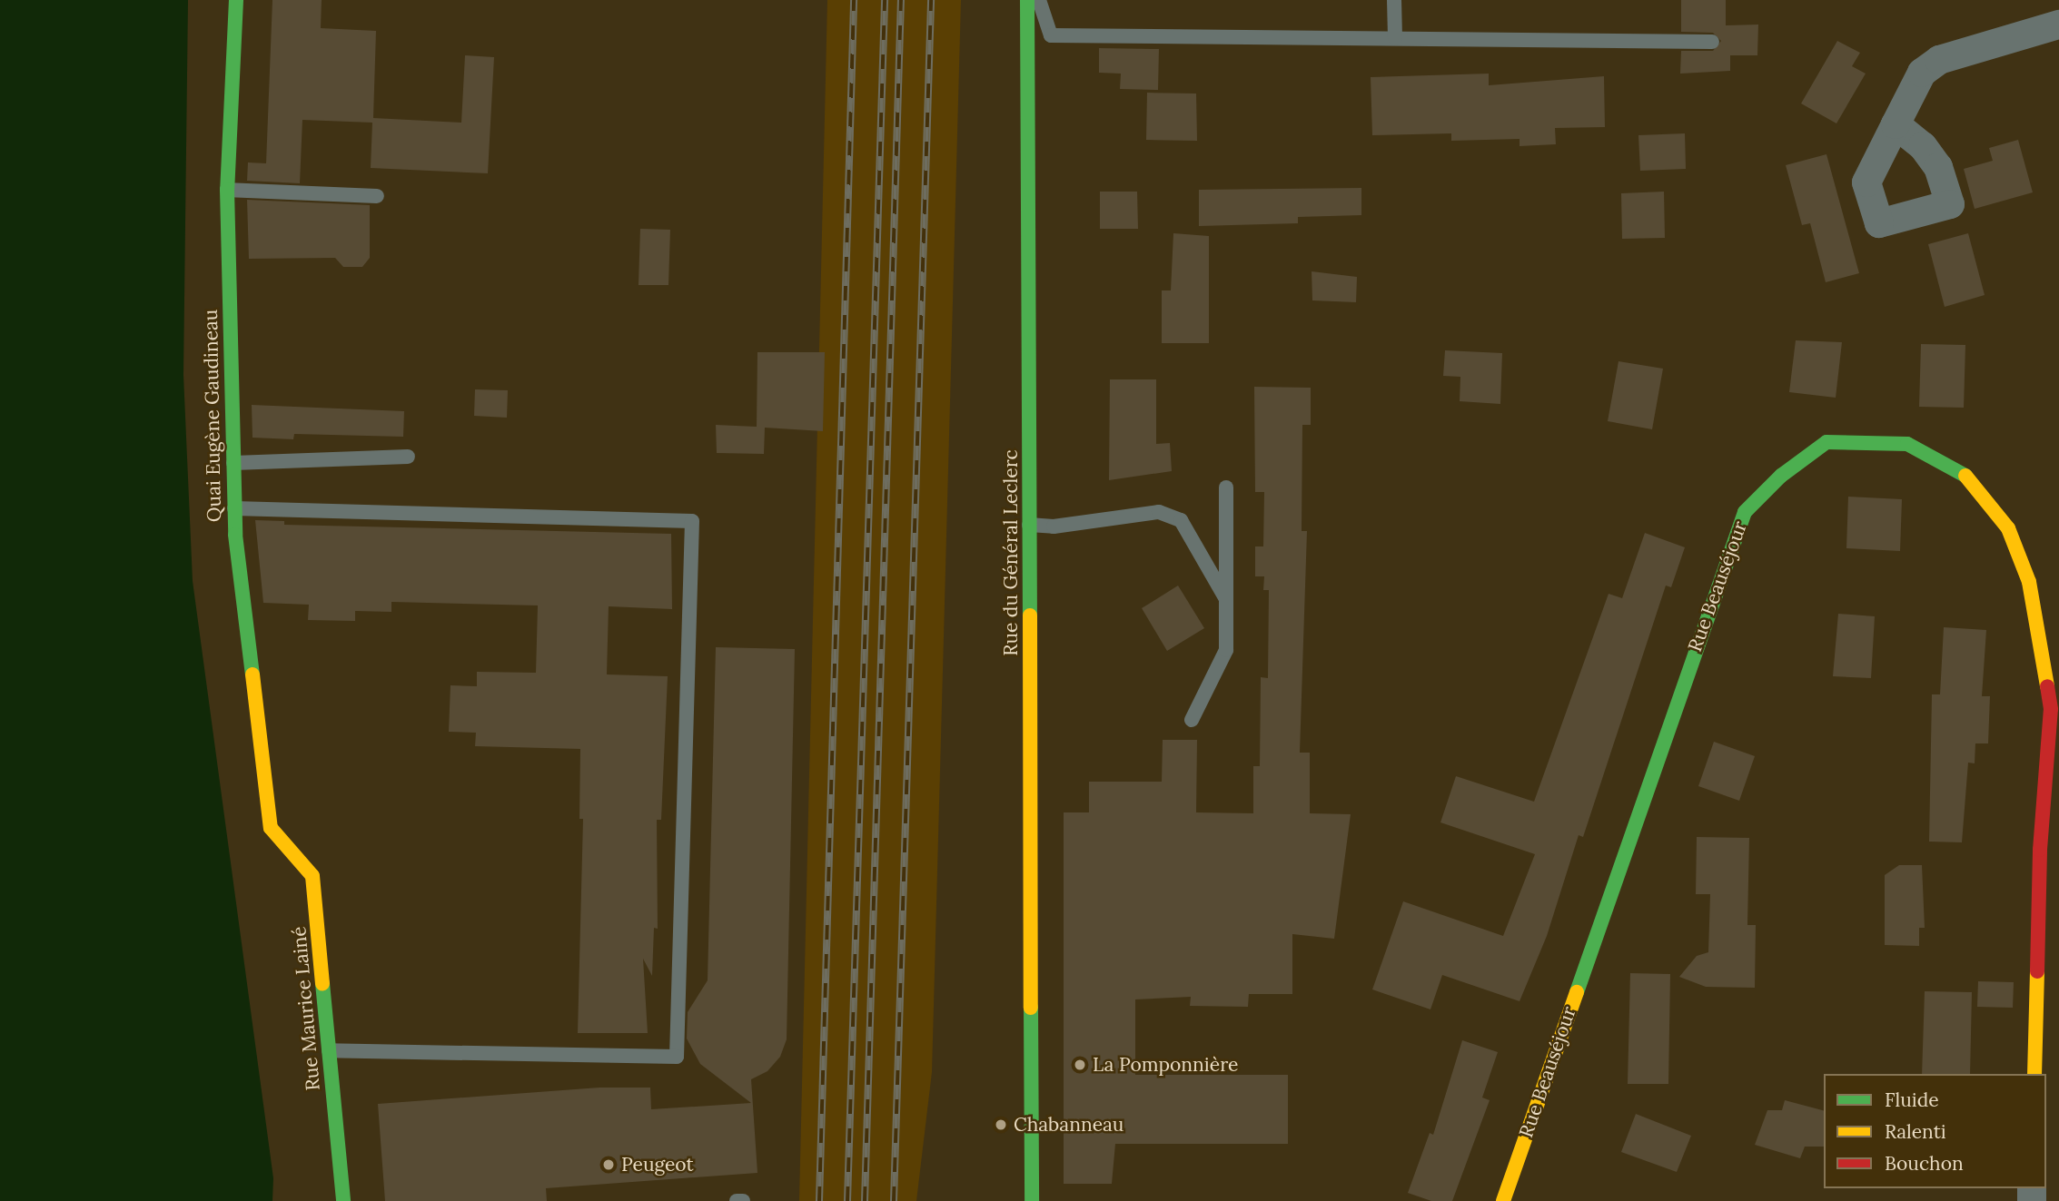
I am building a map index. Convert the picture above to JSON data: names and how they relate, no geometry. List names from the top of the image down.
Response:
{
  "streets": {
    "street": [
      "Quai Eugène Gaudineau",
      "Rue du Général Leclerc",
      "Rue Beauséjour",
      "Rue Maurice Lainé"
    ]
  },
  "crossings": [
    ["Quai Eugène Gaudineau", "Rue Maurice Lainé"]
  ],
  "places": ["La Pomponnière", "Chabanneau", "Peugeot"],
  "legend": ["Fluide", "Ralenti", "Bouchon"]
}
